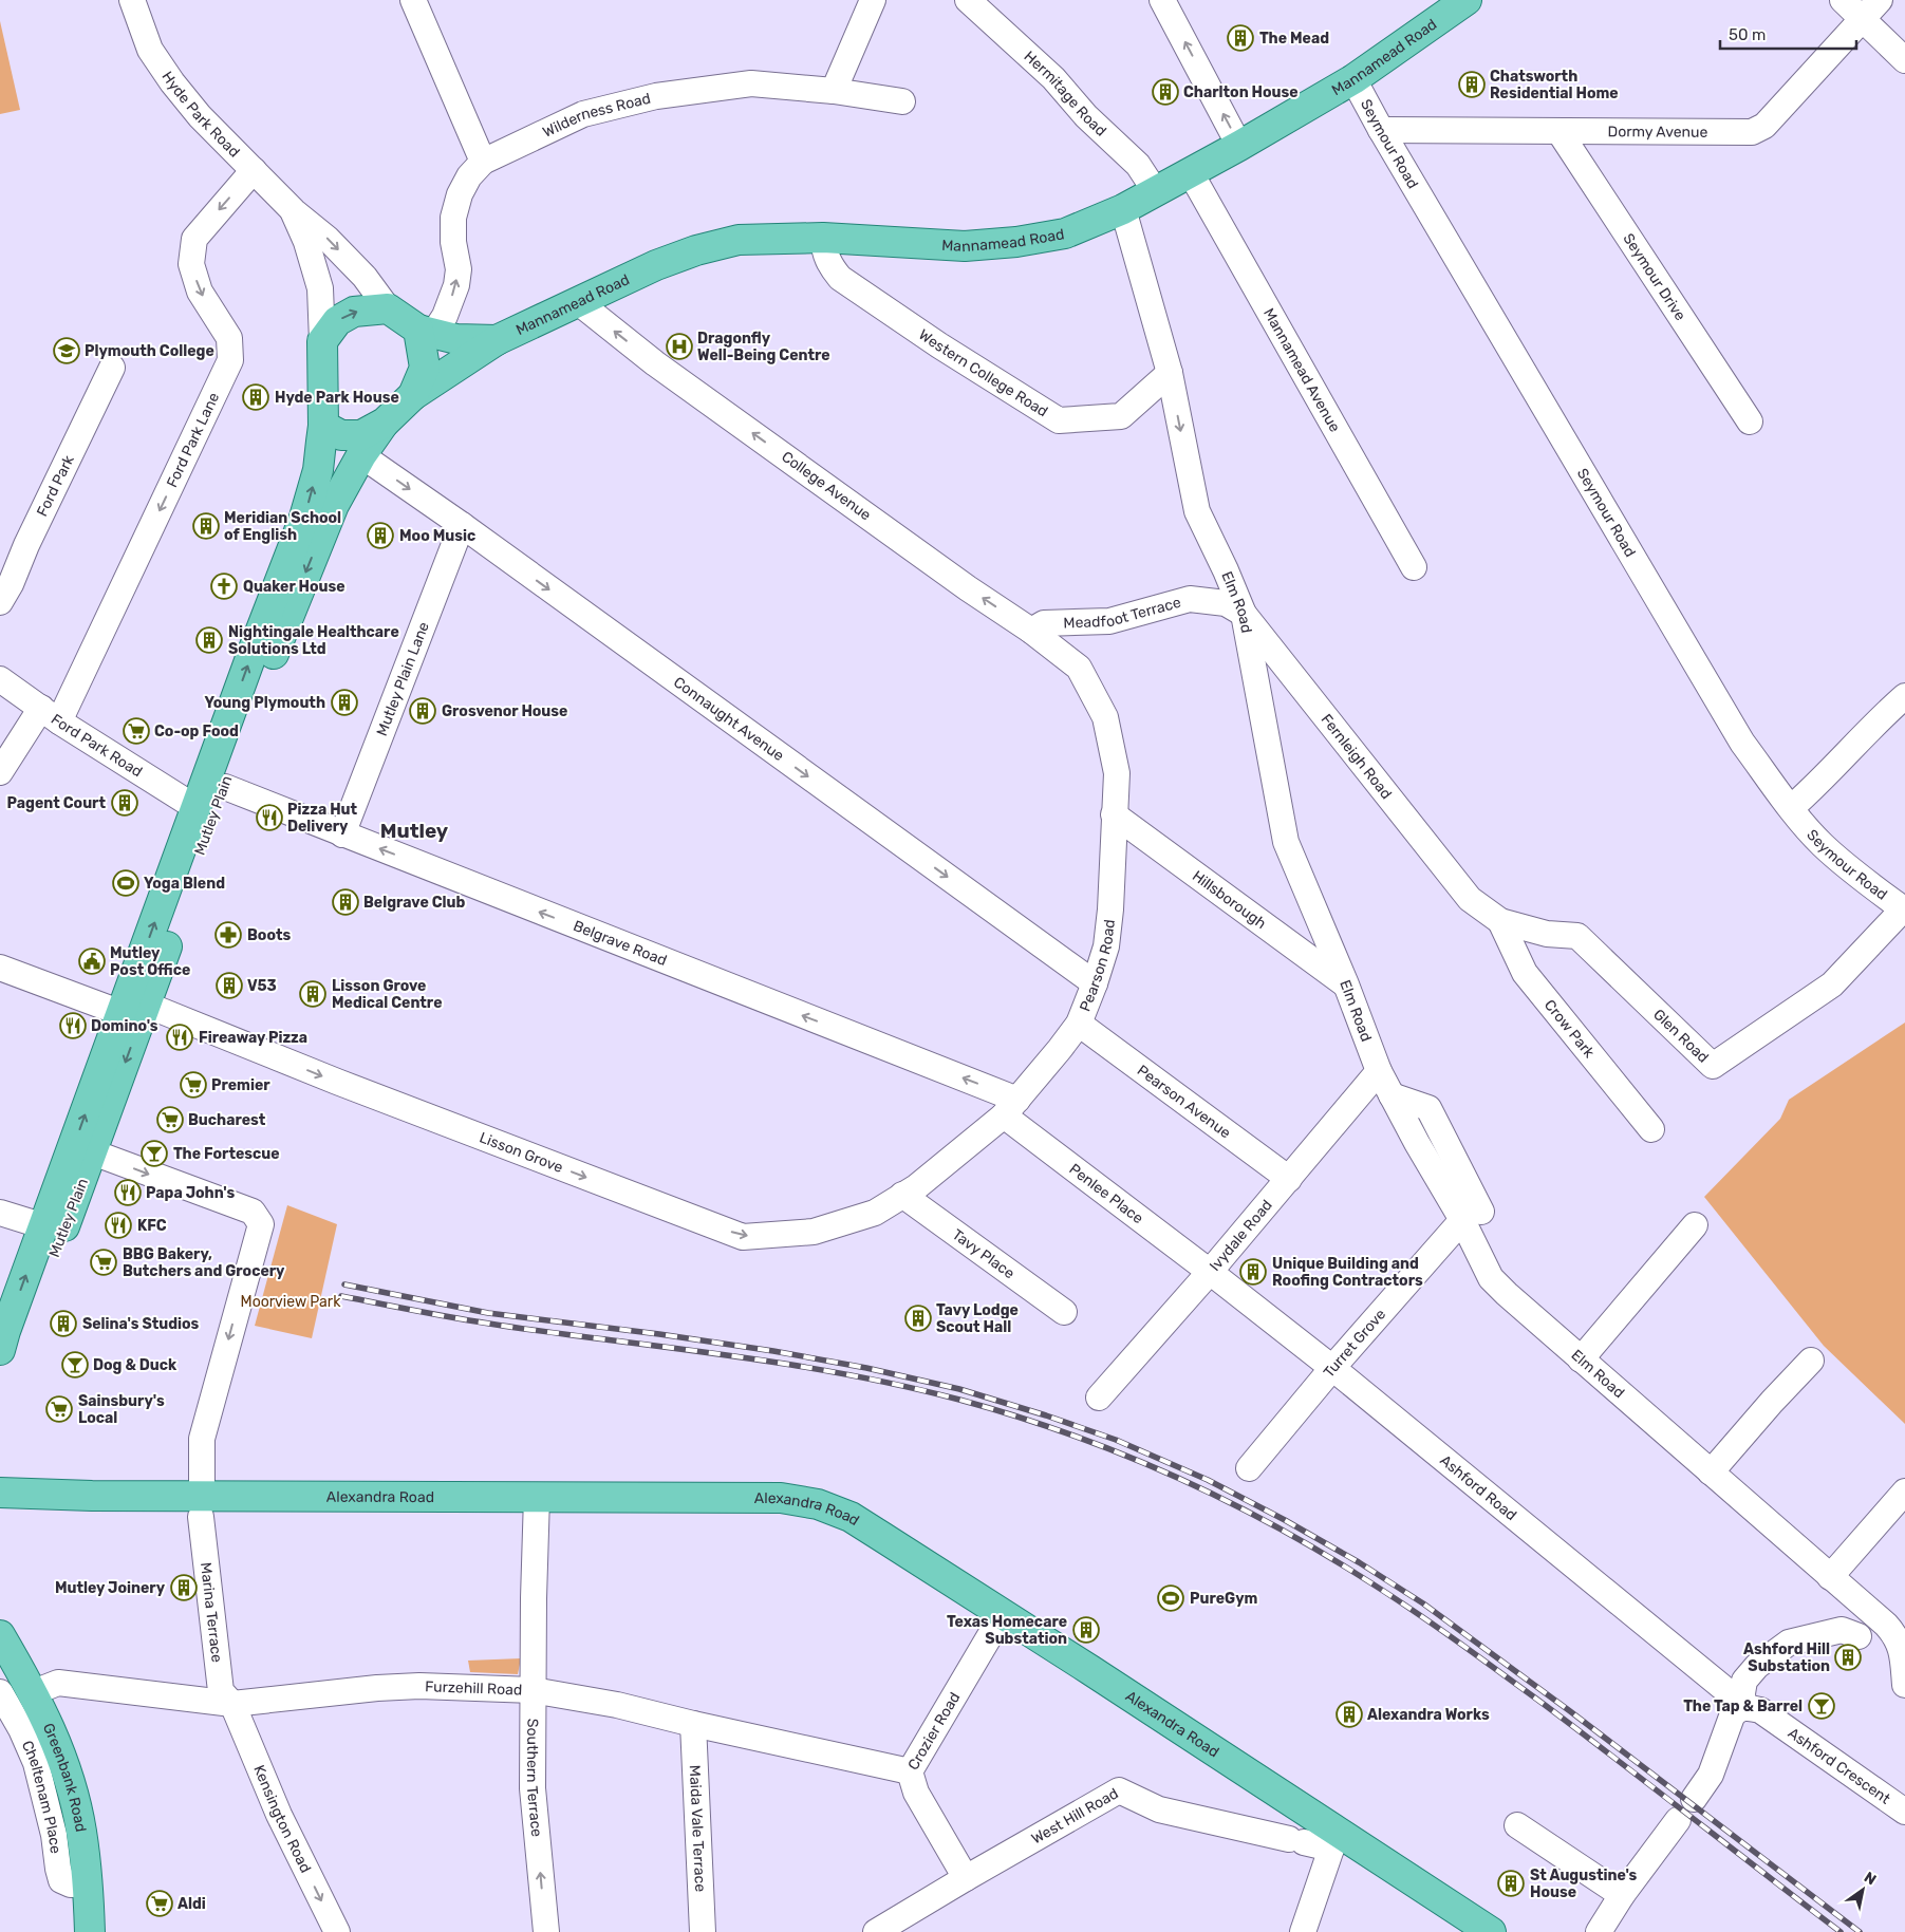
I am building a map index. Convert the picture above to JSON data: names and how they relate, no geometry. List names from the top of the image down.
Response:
{
  "streets": {
    "main road": [
      "Mannamead Road",
      "Mutley Plain",
      "Alexandra Road",
      "Greenbank Road"
    ],
    "street": [
      "Hermitage Road",
      "Hyde Park Road",
      "Wilderness Road",
      "Dormy Avenue",
      "Seymour Road",
      "Seymour Drive",
      "Mannamead Avenue",
      "Western College Road",
      "Ford Park Lane",
      "Ford Park",
      "College Avenue",
      "Elm Road",
      "Meadfoot Terrace",
      "Mutley Plain Lane",
      "Connaught Avenue",
      "Ford Park Road",
      "Fernleigh Road",
      "Hillsborough",
      "Belgrave Road",
      "Pearson Road",
      "Crow Park",
      "Glen Road",
      "Pearson Avenue",
      "Lisson Grove",
      "Penlee Place",
      "Ivydale Road",
      "Tavy Place",
      "Turret Grove",
      "Ashford Road",
      "Marina Terrace",
      "Furzehill Road",
      "Crozier Road",
      "Ashford Crescent",
      "Southern Terrace",
      "Cheltenam Place",
      "West Hill Road",
      "Kensington Road",
      "Maida Vale Terrace"
    ]
  },
  "crossings": [
    ["Mannamead Road", "Hermitage Road"],
    ["Mannamead Road", "Hyde Park Road"],
    ["Mannamead Road", "Wilderness Road"],
    ["Mannamead Road", "Seymour Road"],
    ["Mannamead Road", "Mannamead Avenue"],
    ["Mannamead Road", "Western College Road"],
    ["Mannamead Road", "College Avenue"],
    ["Mannamead Road", "Elm Road"],
    ["Mannamead Road", "Mutley Plain"],
    ["Hyde Park Road", "Wilderness Road"],
    ["Hyde Park Road", "Ford Park Lane"],
    ["Hyde Park Road", "Mutley Plain"],
    ["Wilderness Road", "Mutley Plain"],
    ["Dormy Avenue", "Seymour Road"],
    ["Dormy Avenue", "Seymour Drive"],
    ["Seymour Road", "Glen Road"],
    ["Western College Road", "Elm Road"],
    ["Ford Park Lane", "Ford Park Road"],
    ["College Avenue", "Meadfoot Terrace"],
    ["College Avenue", "Pearson Road"],
    ["Elm Road", "Meadfoot Terrace"],
    ["Elm Road", "Fernleigh Road"],
    ["Elm Road", "Hillsborough"],
    ["Elm Road", "Ivydale Road"],
    ["Elm Road", "Turret Grove"],
    ["Meadfoot Terrace", "Fernleigh Road"],
    ["Mutley Plain Lane", "Connaught Avenue"],
    ["Mutley Plain Lane", "Belgrave Road"],
    ["Connaught Avenue", "Mutley Plain"],
    ["Connaught Avenue", "Pearson Road"],
    ["Ford Park Road", "Mutley Plain"],
    ["Fernleigh Road", "Glen Road"],
    ["Mutley Plain", "Belgrave Road"],
    ["Mutley Plain", "Lisson Grove"],
    ["Mutley Plain", "Marina Terrace"],
    ["Hillsborough", "Pearson Road"],
    ["Belgrave Road", "Pearson Road"],
    ["Belgrave Road", "Penlee Place"],
    ["Pearson Road", "Pearson Avenue"],
    ["Pearson Road", "Lisson Grove"],
    ["Pearson Road", "Penlee Place"],
    ["Pearson Road", "Tavy Place"],
    ["Crow Park", "Glen Road"],
    ["Pearson Avenue", "Ivydale Road"],
    ["Lisson Grove", "Tavy Place"],
    ["Penlee Place", "Ivydale Road"],
    ["Penlee Place", "Ashford Road"],
    ["Ivydale Road", "Ashford Road"],
    ["Turret Grove", "Ashford Road"],
    ["Ashford Road", "Ashford Crescent"],
    ["Alexandra Road", "Marina Terrace"],
    ["Alexandra Road", "Crozier Road"],
    ["Alexandra Road", "Southern Terrace"],
    ["Alexandra Road", "West Hill Road"],
    ["Marina Terrace", "Furzehill Road"],
    ["Marina Terrace", "Kensington Road"],
    ["Furzehill Road", "Crozier Road"],
    ["Furzehill Road", "Greenbank Road"],
    ["Furzehill Road", "Southern Terrace"],
    ["Furzehill Road", "Kensington Road"],
    ["Furzehill Road", "Maida Vale Terrace"],
    ["Crozier Road", "West Hill Road"],
    ["Greenbank Road", "Cheltenam Place"]
  ],
  "one_way": [
    "Ford Park Lane",
    "College Avenue",
    "Connaught Avenue",
    "Belgrave Road",
    "Lisson Grove",
    "Southern Terrace",
    "Kensington Road"
  ],
  "districts": ["Mutley"],
  "parks": ["Moorview Park"],
  "places": {
    "building": [
      "The Mead",
      "Chatsworth Residential Home",
      "Charlton House",
      "Hyde Park House",
      "Meridian School of English",
      "Moo Music",
      "Nightingale Healthcare Solutions Ltd",
      "Young Plymouth",
      "Grosvenor House",
      "Pagent Court",
      "Belgrave Club",
      "V53",
      "Lisson Grove Medical Centre",
      "Unique Building and Roofing Contractors",
      "Tavy Lodge Scout Hall",
      "Selina's Studios",
      "Mutley Joinery",
      "Texas Homecare Substation",
      "Ashford Hill Substation",
      "Alexandra Works",
      "St Augustine's House"
    ],
    "hospital": ["Dragonfly Well-Being Centre"],
    "school or university": ["Plymouth College"],
    "church": ["Quaker House"],
    "supermarket": [
      "Co-op Food",
      "Premier",
      "Bucharest",
      "BBG Bakery, Butchers and Grocery",
      "Sainsbury's Local",
      "Aldi"
    ],
    "restaurant": [
      "Pizza Hut Delivery",
      "Domino's",
      "Fireaway Pizza",
      "Papa John's",
      "KFC"
    ],
    "sports": ["Yoga Blend", "PureGym"],
    "pharmacy": ["Boots"],
    "public building": ["Mutley Post Office"],
    "bar": ["The Fortescue", "Dog & Duck", "The Tap & Barrel"]
  },
  "scale_bar": "50 m",
  "north": "top right"
}
